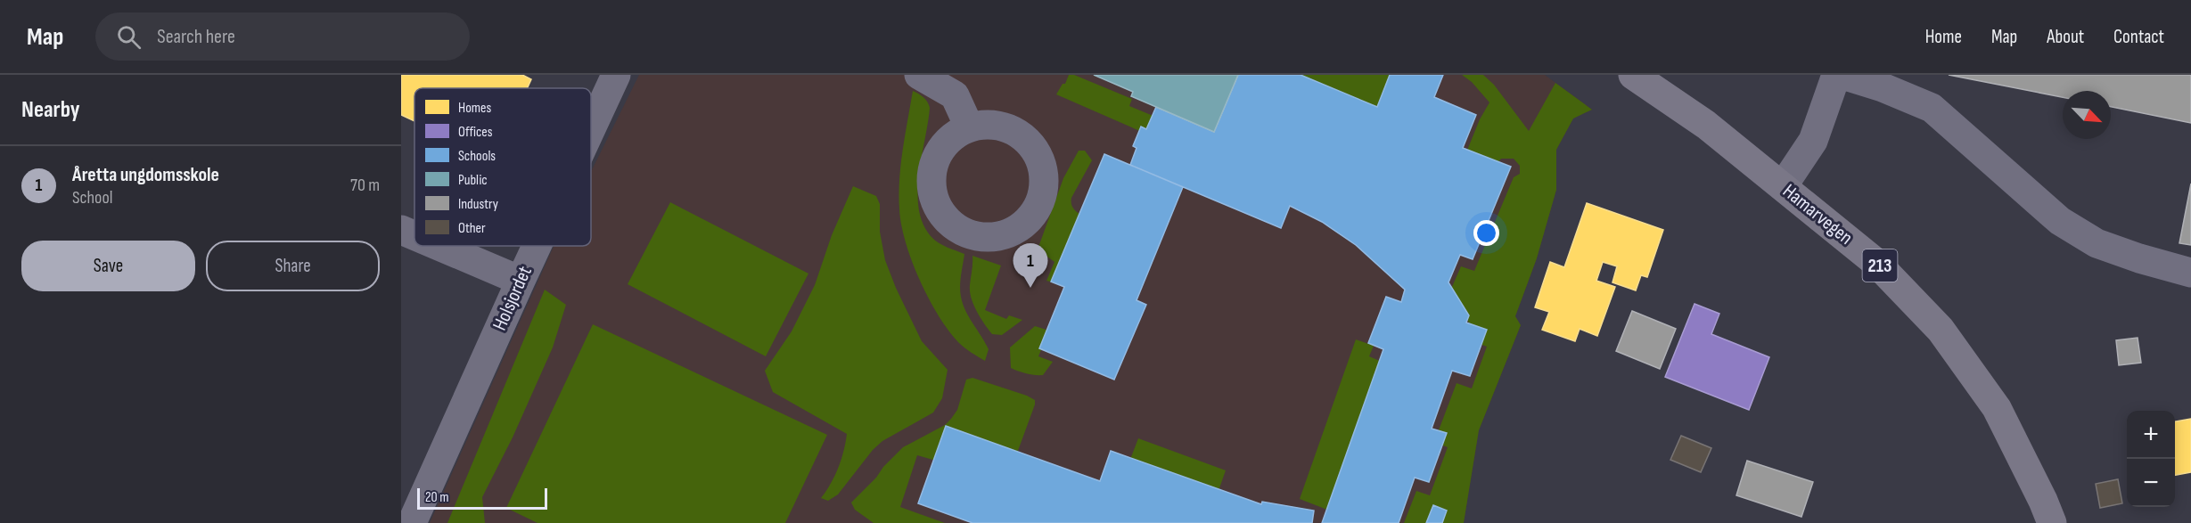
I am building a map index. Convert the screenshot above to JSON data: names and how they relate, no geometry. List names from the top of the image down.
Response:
{
  "streets": {
    "main road": ["Hamarvegen", "213"],
    "street": ["Holsjordet"]
  },
  "legend": [
    "Homes",
    "Offices",
    "Schools",
    "Public",
    "Industry",
    "Other"
  ],
  "scale_bar": "20 m",
  "north": "bottom right",
  "page": {
    "header": "Map",
    "search": "Search here",
    "nav": [
      "Home",
      "Map",
      "About",
      "Contact"
    ],
    "heading": "Nearby",
    "list": [
      {
        "mark": "1",
        "name": "Åretta ungdomsskole",
        "note": "School",
        "value": "70 m"
      }
    ],
    "buttons": ["Save", "Share"],
    "pins": "1",
    "map_buttons": ["+", "−"],
    "scale": "20 m"
  }
}
